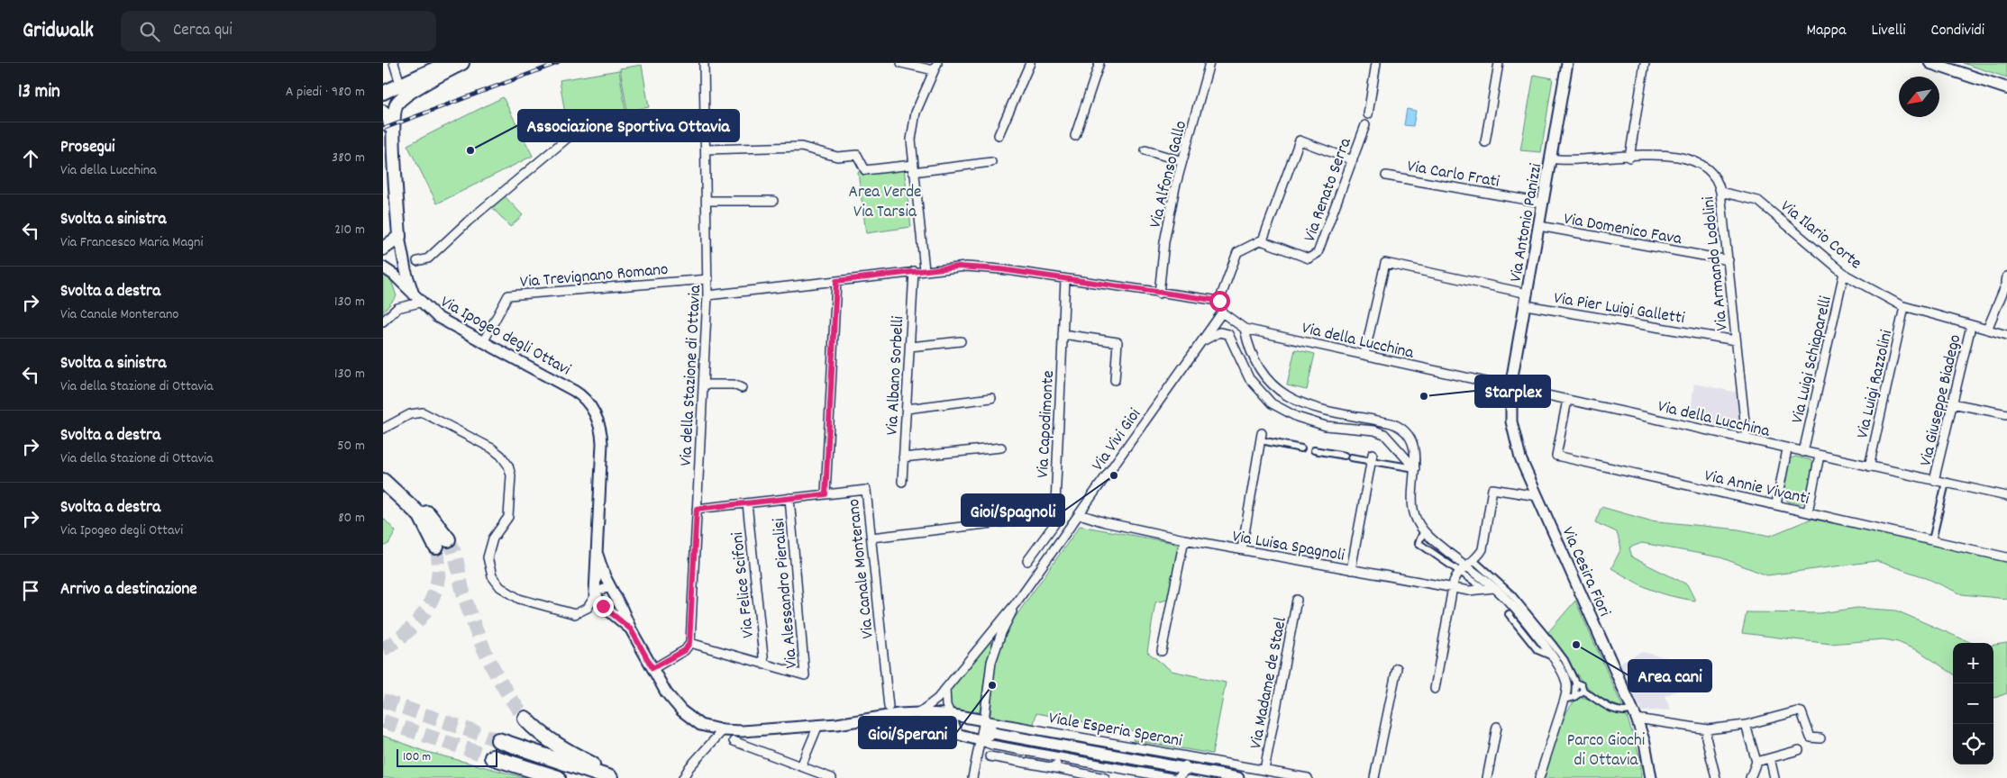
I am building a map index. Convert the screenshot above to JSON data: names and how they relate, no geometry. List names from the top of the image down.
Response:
{
  "streets": {
    "main road": ["Via Ipogeo degli Ottavi"],
    "street": [
      "Via Carlo Frati",
      "Via Alfonso Gallo",
      "Via Renato Serra",
      "Via Antonio Panizzi",
      "Via Domenico Fava",
      "Via Ilario Corte",
      "Via Armando Lodolini",
      "Via Trevignano Romano",
      "Via Pier Luigi Galletti",
      "Via della Lucchina",
      "Via Luigi Schiaparelli",
      "Via della Stazione di Ottavia",
      "Via Albano Sorbelli",
      "Via Luigi Razzolini",
      "Via Giuseppe Biadego",
      "Via Capodimonte",
      "Via Vivi Gioi",
      "Via Annie Vivanti",
      "Via Luisa Spagnoli",
      "Via Canale Monterano",
      "Via Cesira Fiori",
      "Via Felice Scifoni",
      "Via Alessandro Pieralisi",
      "Via Madame de Stael",
      "Viale Esperia Sperani"
    ]
  },
  "crossings": [
    ["Via Carlo Frati", "Via Antonio Panizzi"],
    ["Via Antonio Panizzi", "Via Domenico Fava"],
    ["Via Antonio Panizzi", "Via Armando Lodolini"],
    ["Via Antonio Panizzi", "Via Pier Luigi Galletti"],
    ["Via Antonio Panizzi", "Via della Lucchina"],
    ["Via Antonio Panizzi", "Via Cesira Fiori"],
    ["Via Domenico Fava", "Via Armando Lodolini"],
    ["Via Ilario Corte", "Via Armando Lodolini"],
    ["Via Ilario Corte", "Via Luigi Schiaparelli"],
    ["Via Ilario Corte", "Via Luigi Razzolini"],
    ["Via Ilario Corte", "Via Giuseppe Biadego"],
    ["Via Armando Lodolini", "Via Pier Luigi Galletti"],
    ["Via Armando Lodolini", "Via della Lucchina"],
    ["Via Trevignano Romano", "Via Ipogeo degli Ottavi"],
    ["Via Trevignano Romano", "Via della Stazione di Ottavia"],
    ["Via Ipogeo degli Ottavi", "Viale Esperia Sperani"],
    ["Via della Lucchina", "Via Luigi Schiaparelli"],
    ["Via della Lucchina", "Via Luigi Razzolini"],
    ["Via della Lucchina", "Via Giuseppe Biadego"],
    ["Via della Lucchina", "Via Vivi Gioi"],
    ["Via della Lucchina", "Via Annie Vivanti"],
    ["Via della Lucchina", "Via Cesira Fiori"],
    ["Via della Stazione di Ottavia", "Via Canale Monterano"],
    ["Via della Stazione di Ottavia", "Via Alessandro Pieralisi"],
    ["Via Vivi Gioi", "Via Luisa Spagnoli"],
    ["Via Vivi Gioi", "Viale Esperia Sperani"],
    ["Via Canale Monterano", "Via Felice Scifoni"],
    ["Via Canale Monterano", "Via Alessandro Pieralisi"],
    ["Via Felice Scifoni", "Via Alessandro Pieralisi"],
    ["Via Madame de Stael", "Viale Esperia Sperani"]
  ],
  "parks": ["Area Verde Via Tarsia", "Parco Giochi di Ottavia"],
  "places": [
    "Associazione Sportiva Ottavia",
    "Starplex",
    "Gioi/Spagnoli",
    "Area cani",
    "Gioi/Sperani"
  ],
  "scale_bar": "100 m",
  "north": "bottom left",
  "page": {
    "header": "Gridwalk",
    "search": "Cerca qui",
    "nav": ["Mappa", "Livelli", "Condividi"],
    "heading": ["13 min", "A piedi · 980 m"],
    "list": [
      ["Prosegui", "Via della Lucchina", "380 m"],
      ["Svolta a sinistra", "Via Francesco Maria Magni", "210 m"],
      ["Svolta a destra", "Via Canale Monterano", "130 m"],
      ["Svolta a sinistra", "Via della Stazione di Ottavia", "130 m"],
      ["Svolta a destra", "Via della Stazione di Ottavia", "50 m"],
      ["Svolta a destra", "Via Ipogeo degli Ottavi", "80 m"],
      "Arrivo a destinazione"
    ],
    "map_buttons": ["+", "−"],
    "scale": "100 m"
  }
}
